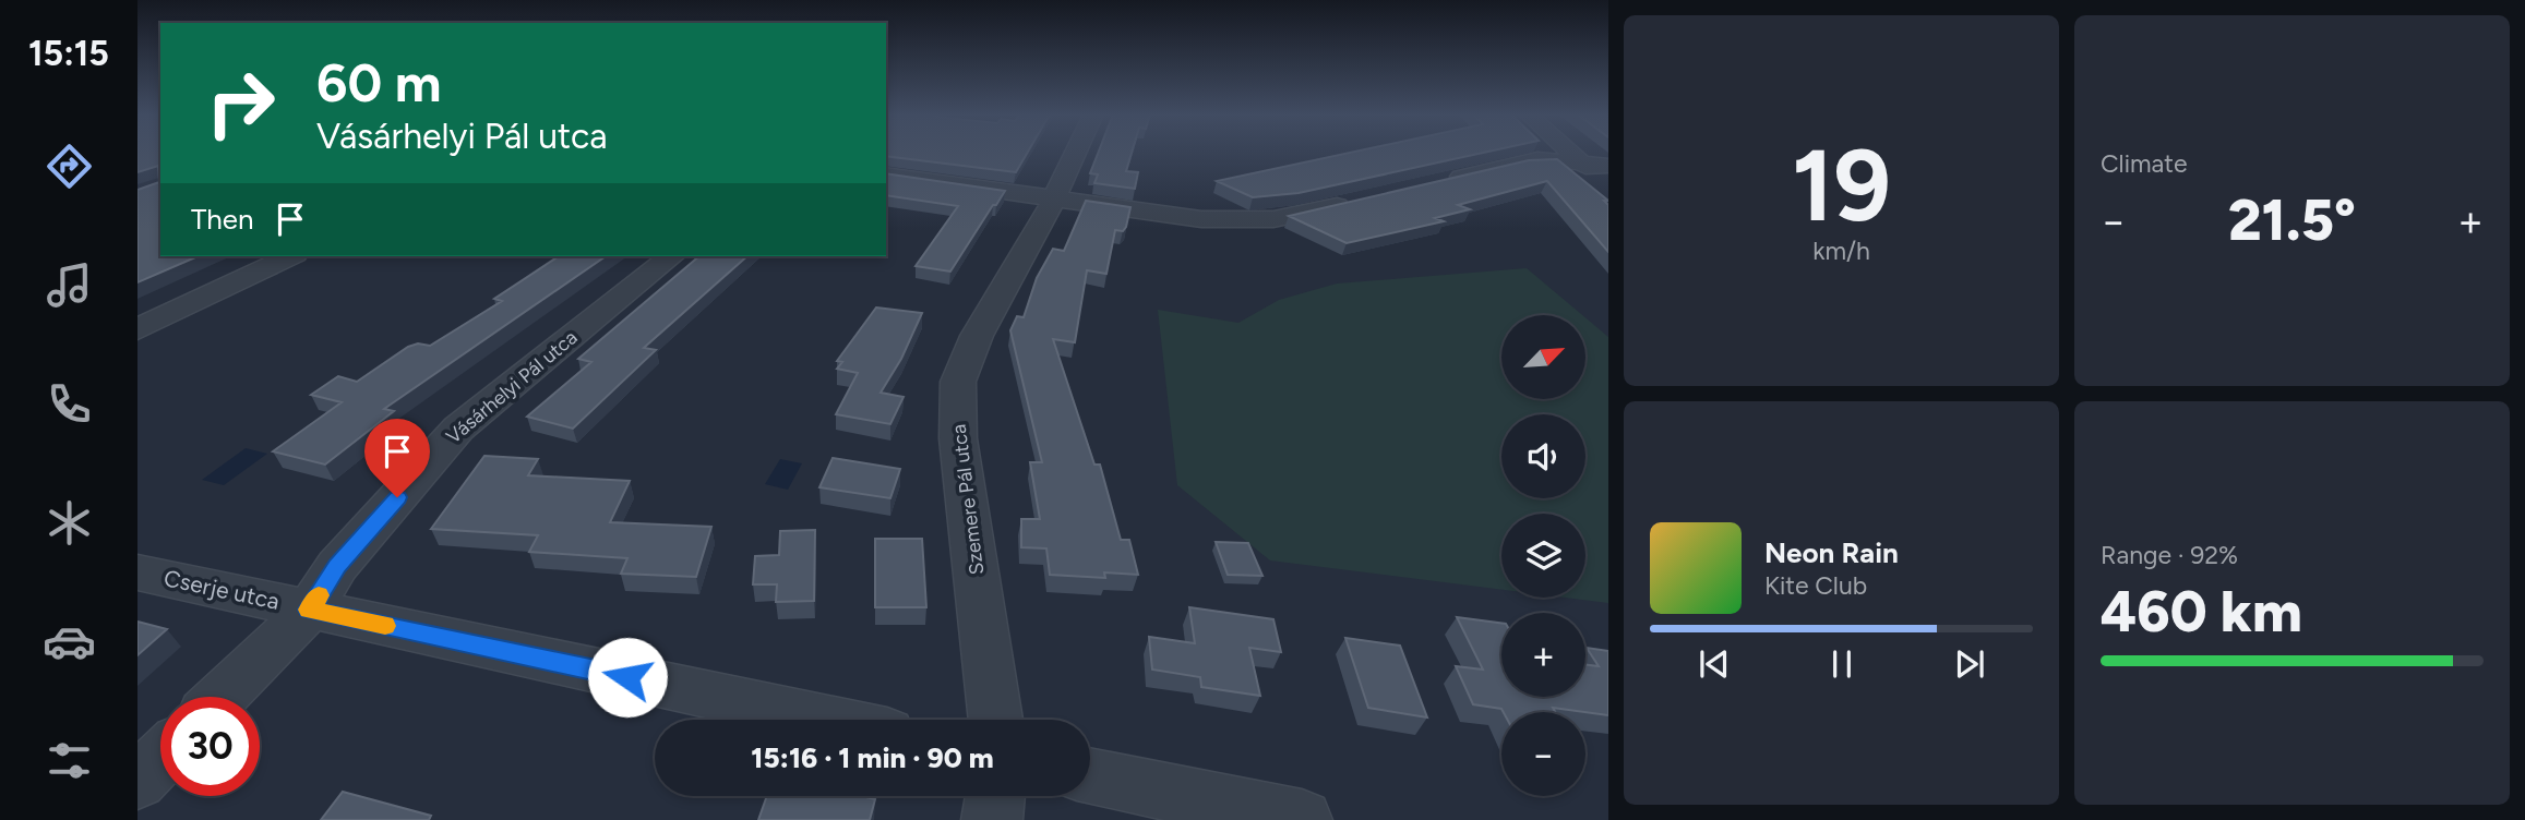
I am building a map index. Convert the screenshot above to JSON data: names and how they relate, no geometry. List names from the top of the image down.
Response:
{
  "streets": {
    "street": ["Vásárhelyi Pál utca", "Szemere Pál utca", "Cserje utca"]
  },
  "crossings": [
    ["Vásárhelyi Pál utca", "Cserje utca"]
  ],
  "north": "top right",
  "page": {
    "tabs": "15:15",
    "tile": [
      ["19", "km/h"],
      "Climate",
      ["Range · 92%", "460 km"]
    ],
    "turn": ["60 m", "Vásárhelyi Pál utca"],
    "then": "Then",
    "heat": ["−", "21.5°", "+"],
    "map_buttons": ["+", "−"],
    "song": ["Neon Rain", "Kite Club"],
    "limit": "30",
    "trip": "15:16 · 1 min · 90 m"
  }
}
